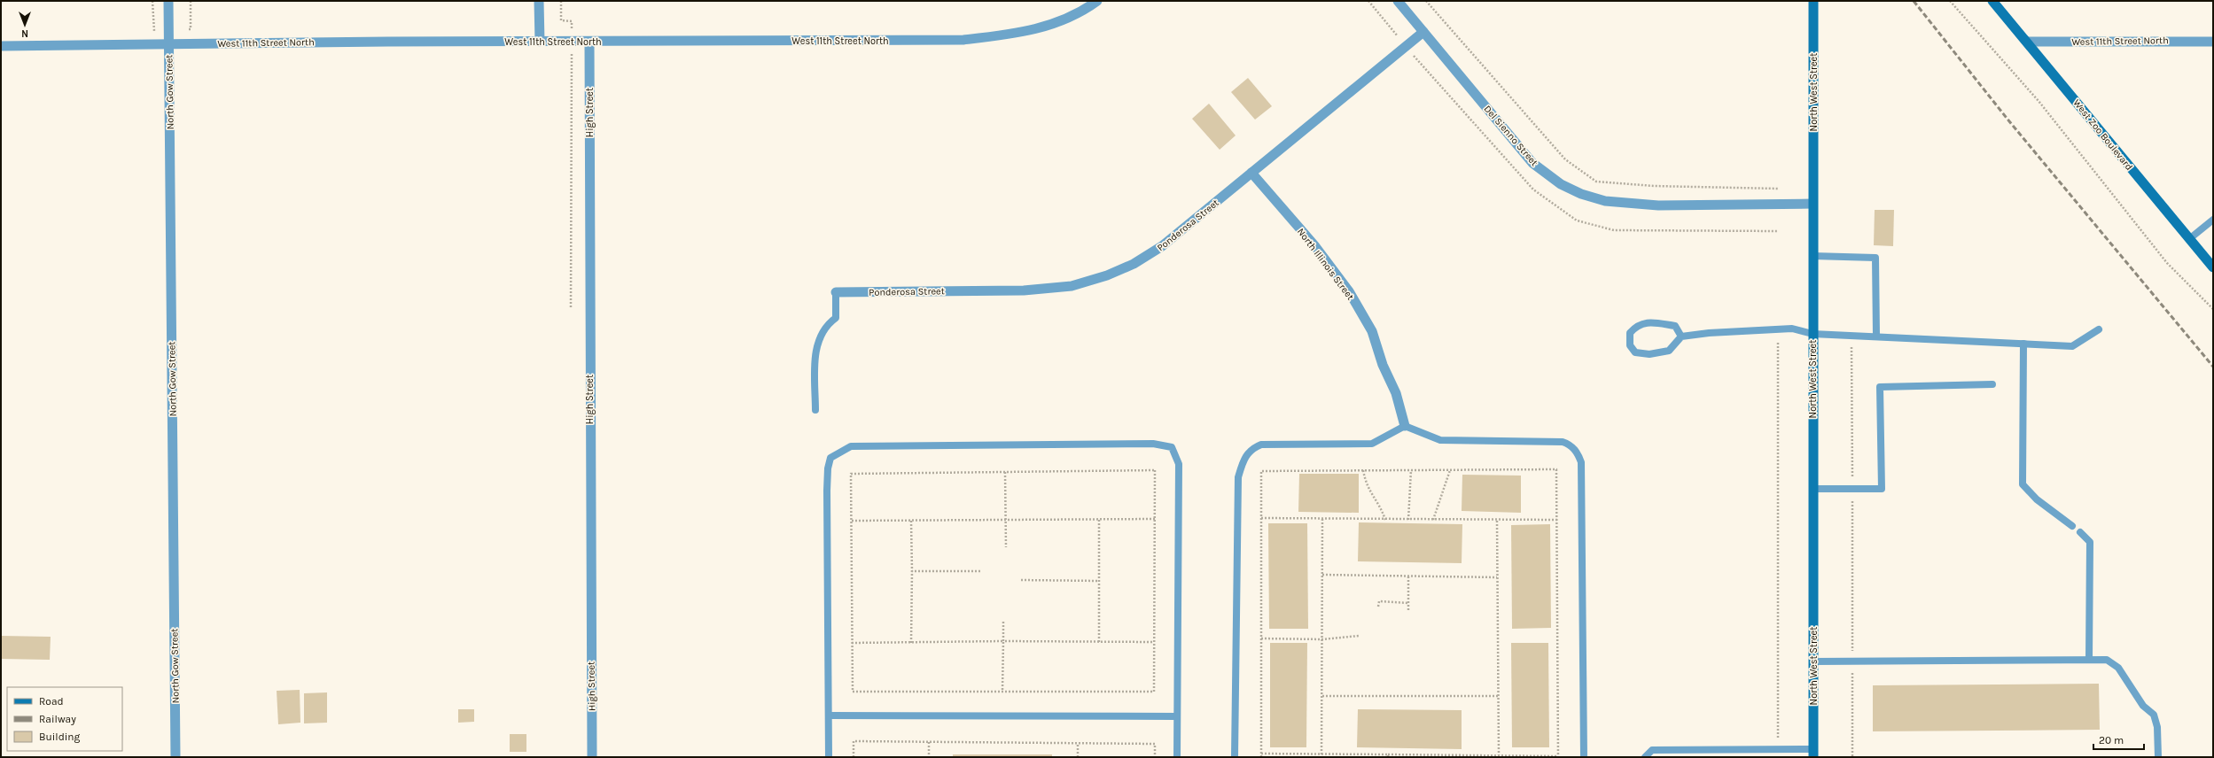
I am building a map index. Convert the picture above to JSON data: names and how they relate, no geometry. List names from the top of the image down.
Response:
{
  "streets": {
    "main road": ["North West Street", "West Zoo Boulevard"],
    "street": [
      "West 11th Street North",
      "North Gow Street",
      "High Street",
      "Del Sienno Street",
      "Ponderosa Street",
      "North Illinois Street"
    ]
  },
  "crossings": [
    ["West 11th Street North", "North Gow Street"],
    ["West 11th Street North", "High Street"],
    ["West 11th Street North", "West Zoo Boulevard"],
    ["North West Street", "Del Sienno Street"],
    ["Del Sienno Street", "Ponderosa Street"],
    ["Ponderosa Street", "North Illinois Street"]
  ],
  "legend": ["Road", "Railway", "Building"],
  "scale_bar": "20 m",
  "north": "bottom"
}
